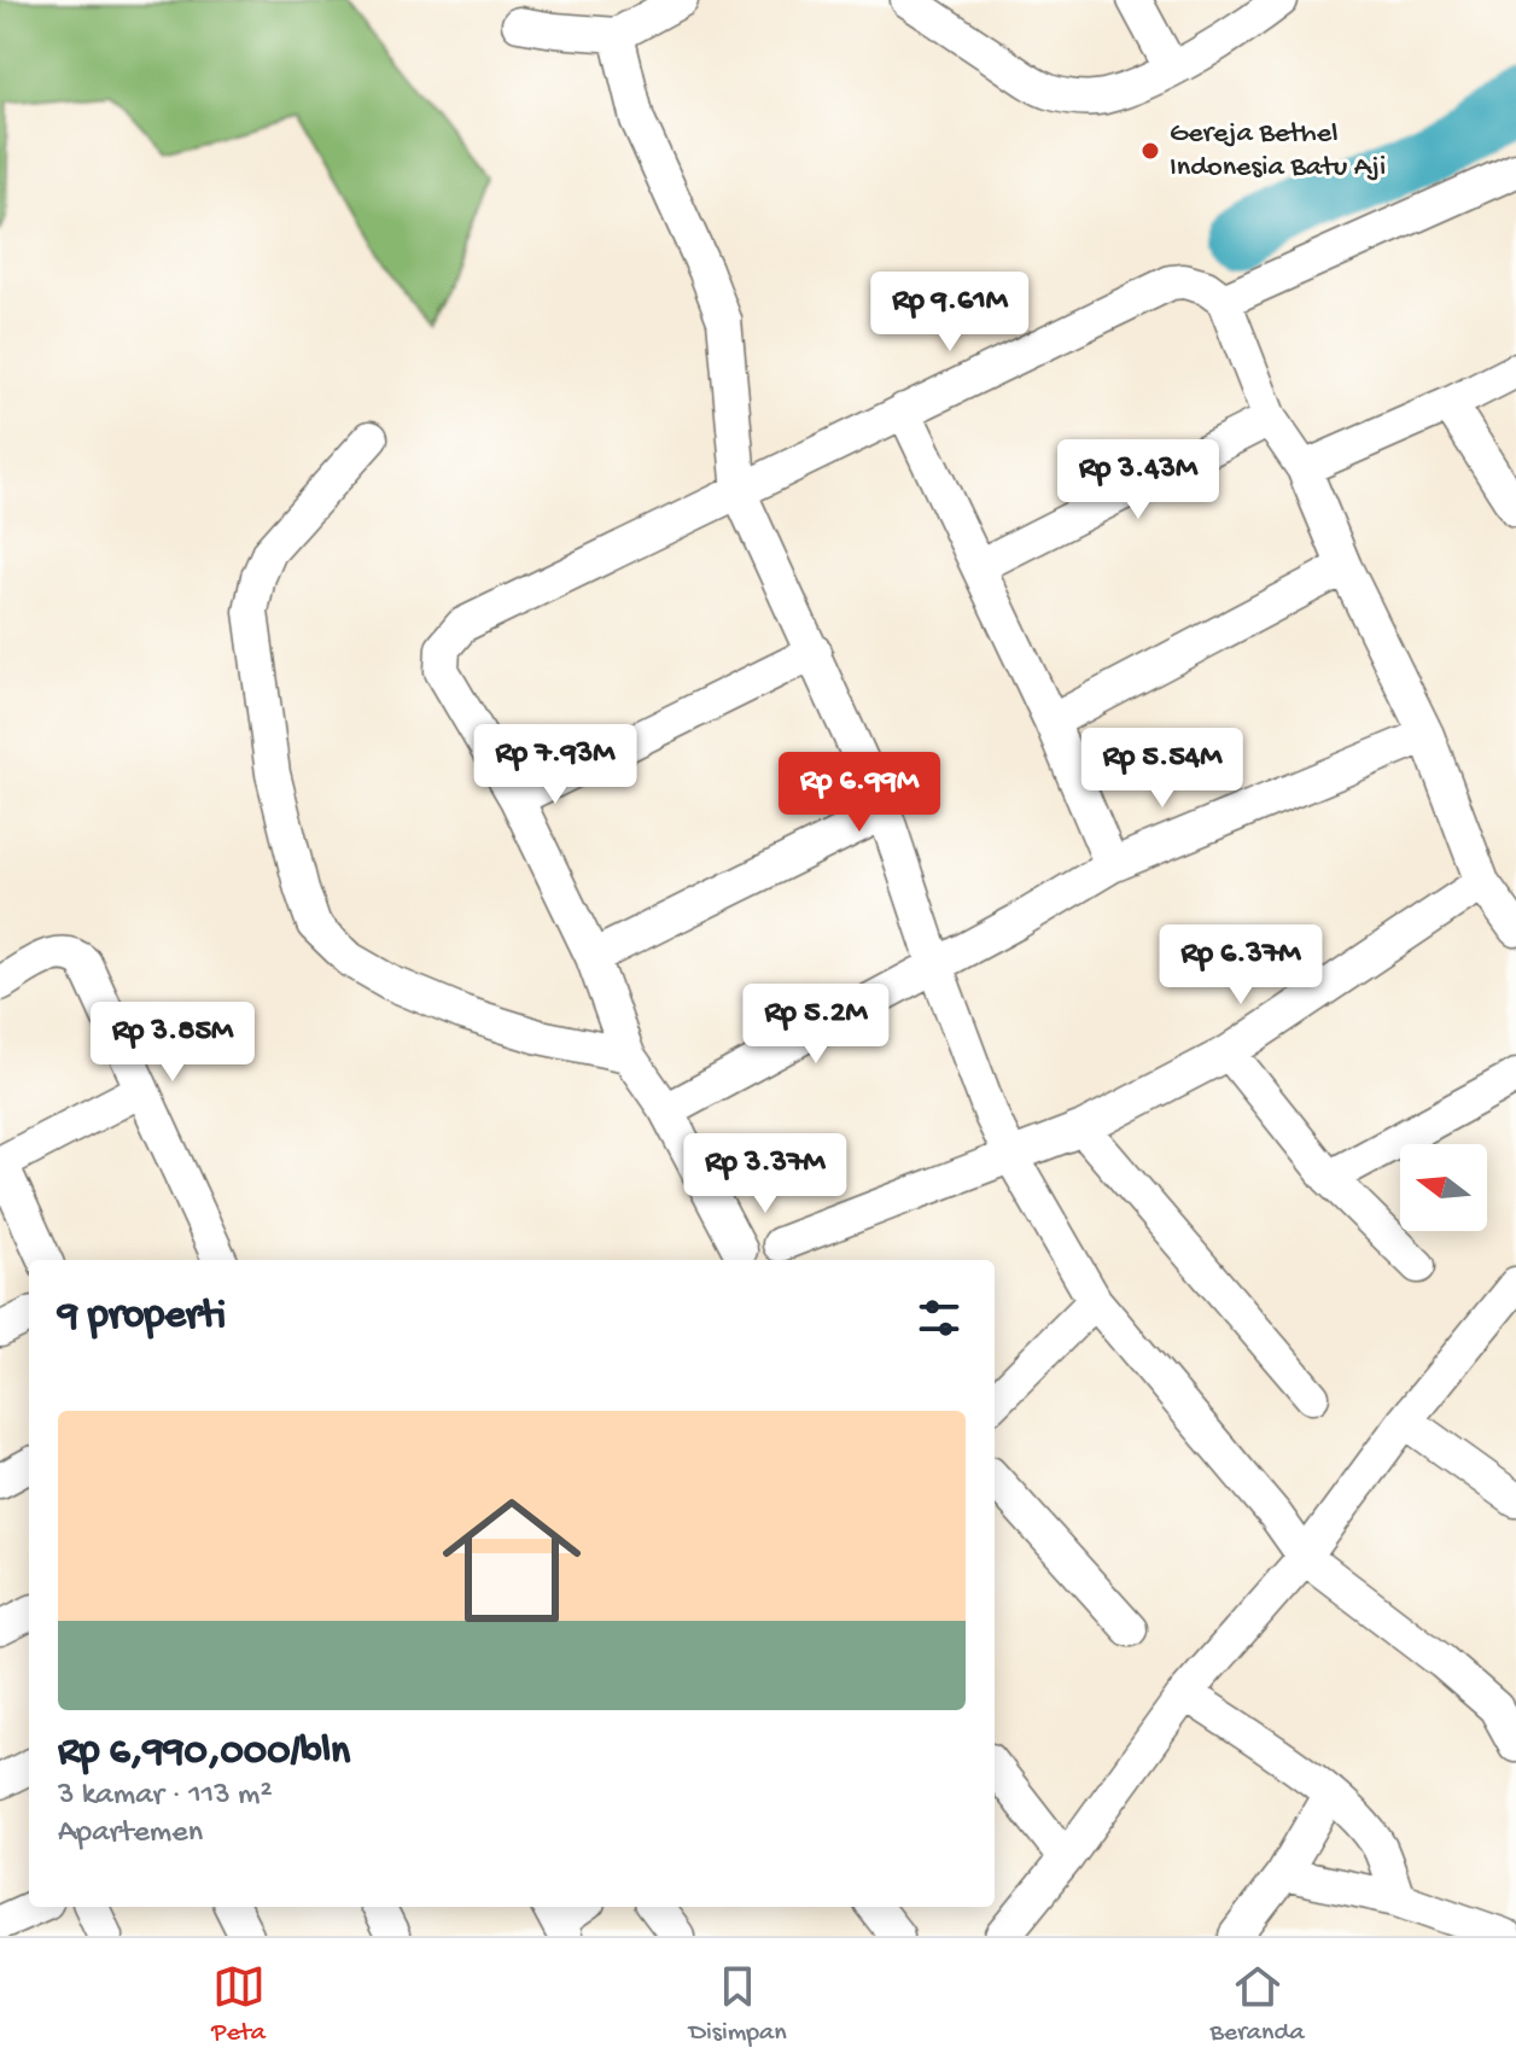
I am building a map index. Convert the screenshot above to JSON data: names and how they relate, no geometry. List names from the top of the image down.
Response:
{
  "places": ["Gereja Bethel Indonesia Batu Aji"],
  "north": "left",
  "page": {
    "price": [
      "Rp 9.61M",
      "Rp 3.43M",
      "Rp 7.93M",
      "Rp 5.54M",
      "Rp 6.99M",
      "Rp 6.37M",
      "Rp 5.2M",
      "Rp 3.85M",
      "Rp 3.37M"
    ],
    "heading": "9 properti",
    "list": [
      {
        "name": "Rp 6,990,000/bln",
        "note": "3 kamar · 113 m² · Apartemen"
      }
    ],
    "tabs": ["Peta", "Disimpan", "Beranda"]
  }
}
